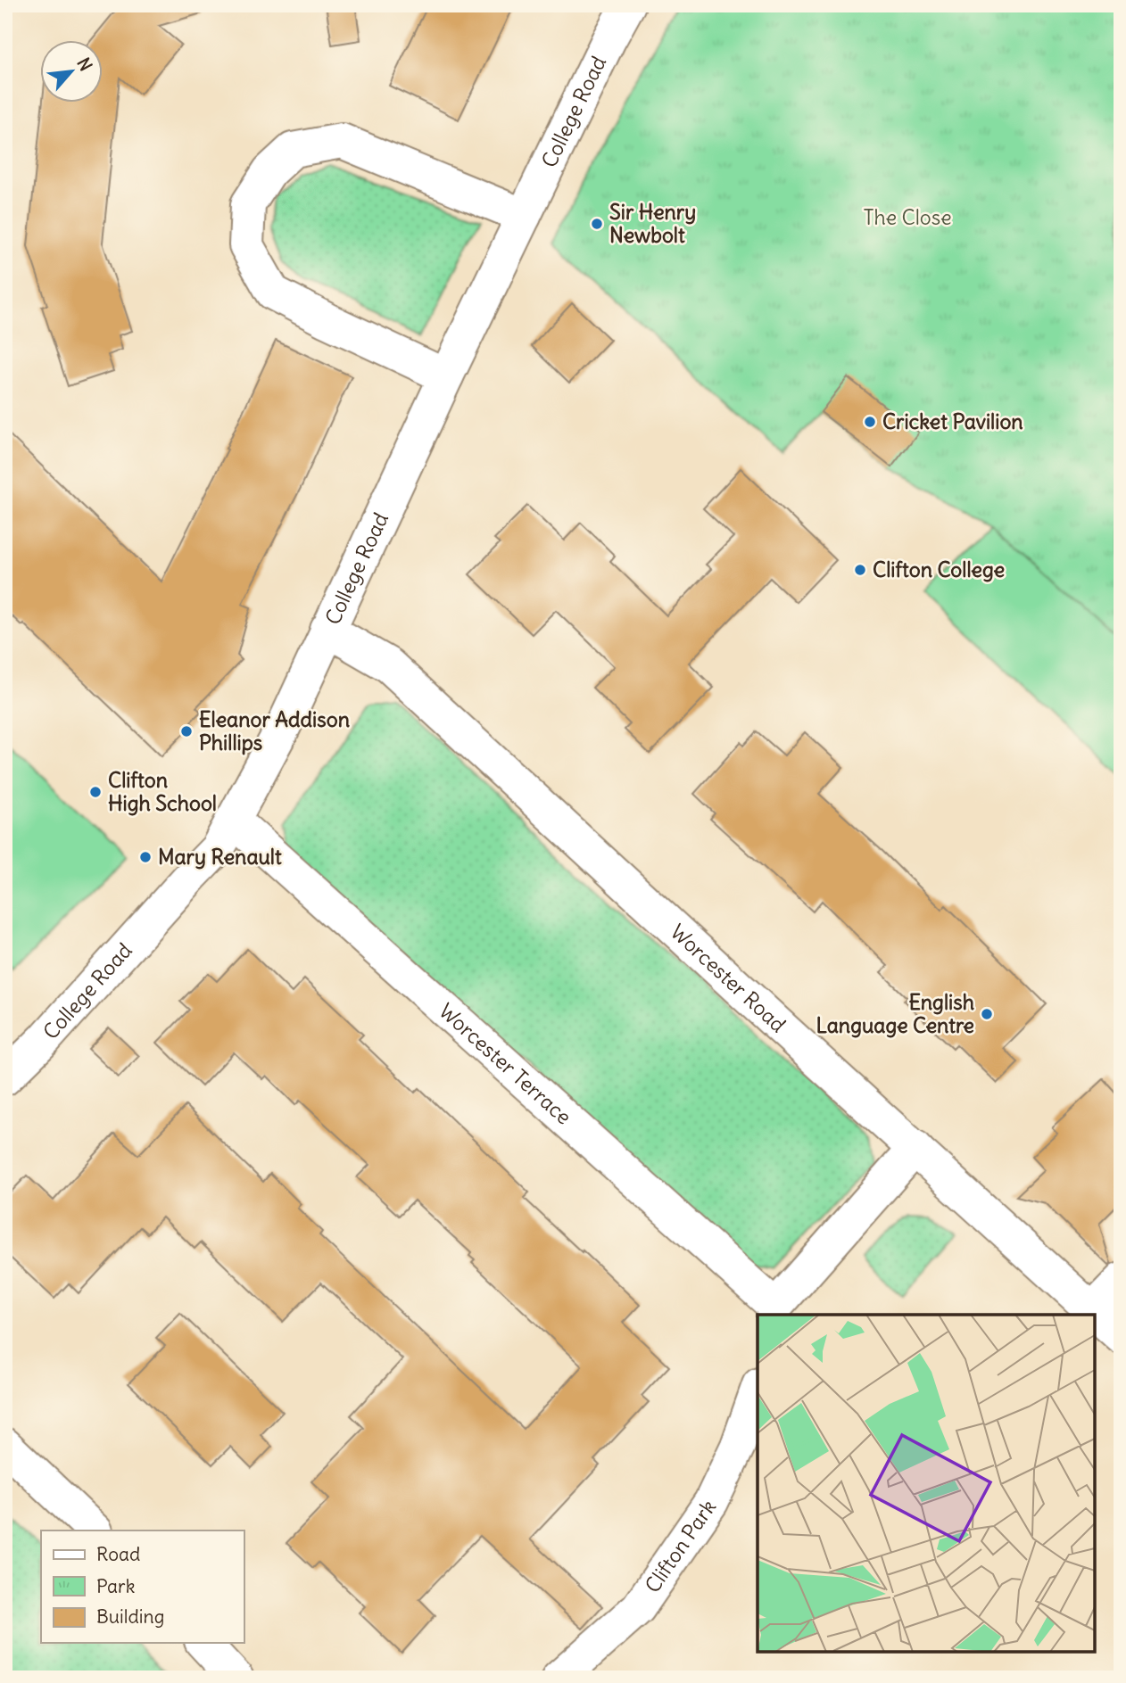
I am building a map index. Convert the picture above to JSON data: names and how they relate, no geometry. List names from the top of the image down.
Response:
{
  "streets": {
    "street": [
      "College Road",
      "Worcester Road",
      "Worcester Terrace",
      "Clifton Park"
    ]
  },
  "crossings": [
    ["College Road", "Worcester Road"],
    ["College Road", "Worcester Terrace"]
  ],
  "parks": ["The Close"],
  "places": [
    "Sir Henry Newbolt",
    "Cricket Pavilion",
    "Clifton College",
    "Eleanor Addison Phillips",
    "Clifton High School",
    "Mary Renault",
    "English Language Centre"
  ],
  "legend": ["Road", "Park", "Building"],
  "north": "top right"
}
